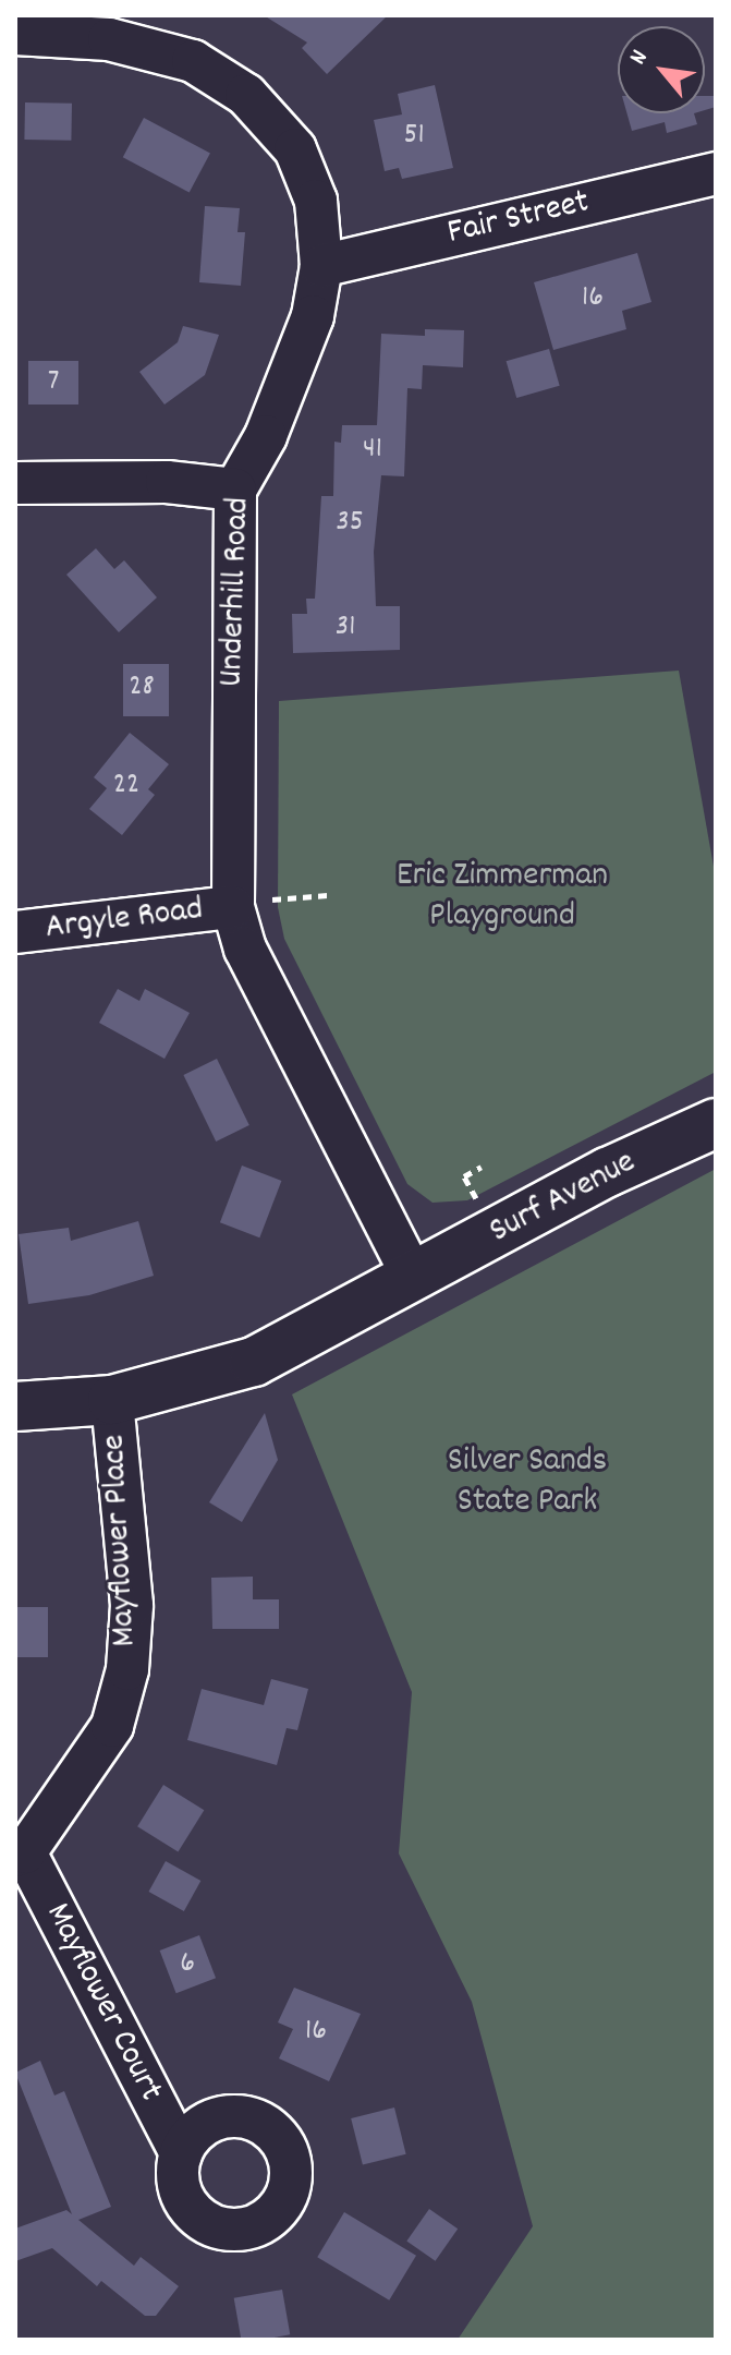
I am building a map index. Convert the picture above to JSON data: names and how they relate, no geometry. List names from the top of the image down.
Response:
{
  "streets": {
    "street": [
      "Fair Street",
      "Underhill Road",
      "Argyle Road",
      "Surf Avenue",
      "Mayflower Place",
      "Mayflower Court"
    ]
  },
  "crossings": [
    ["Fair Street", "Underhill Road"],
    ["Underhill Road", "Argyle Road"],
    ["Underhill Road", "Surf Avenue"],
    ["Surf Avenue", "Mayflower Place"],
    ["Mayflower Place", "Mayflower Court"]
  ],
  "parks": ["Eric Zimmerman Playground", "Silver Sands State Park"],
  "house_numbers": [
    "51",
    "16",
    "7",
    "41",
    "35",
    "31",
    "28",
    "22",
    "6",
    "16"
  ],
  "north": "top left"
}
